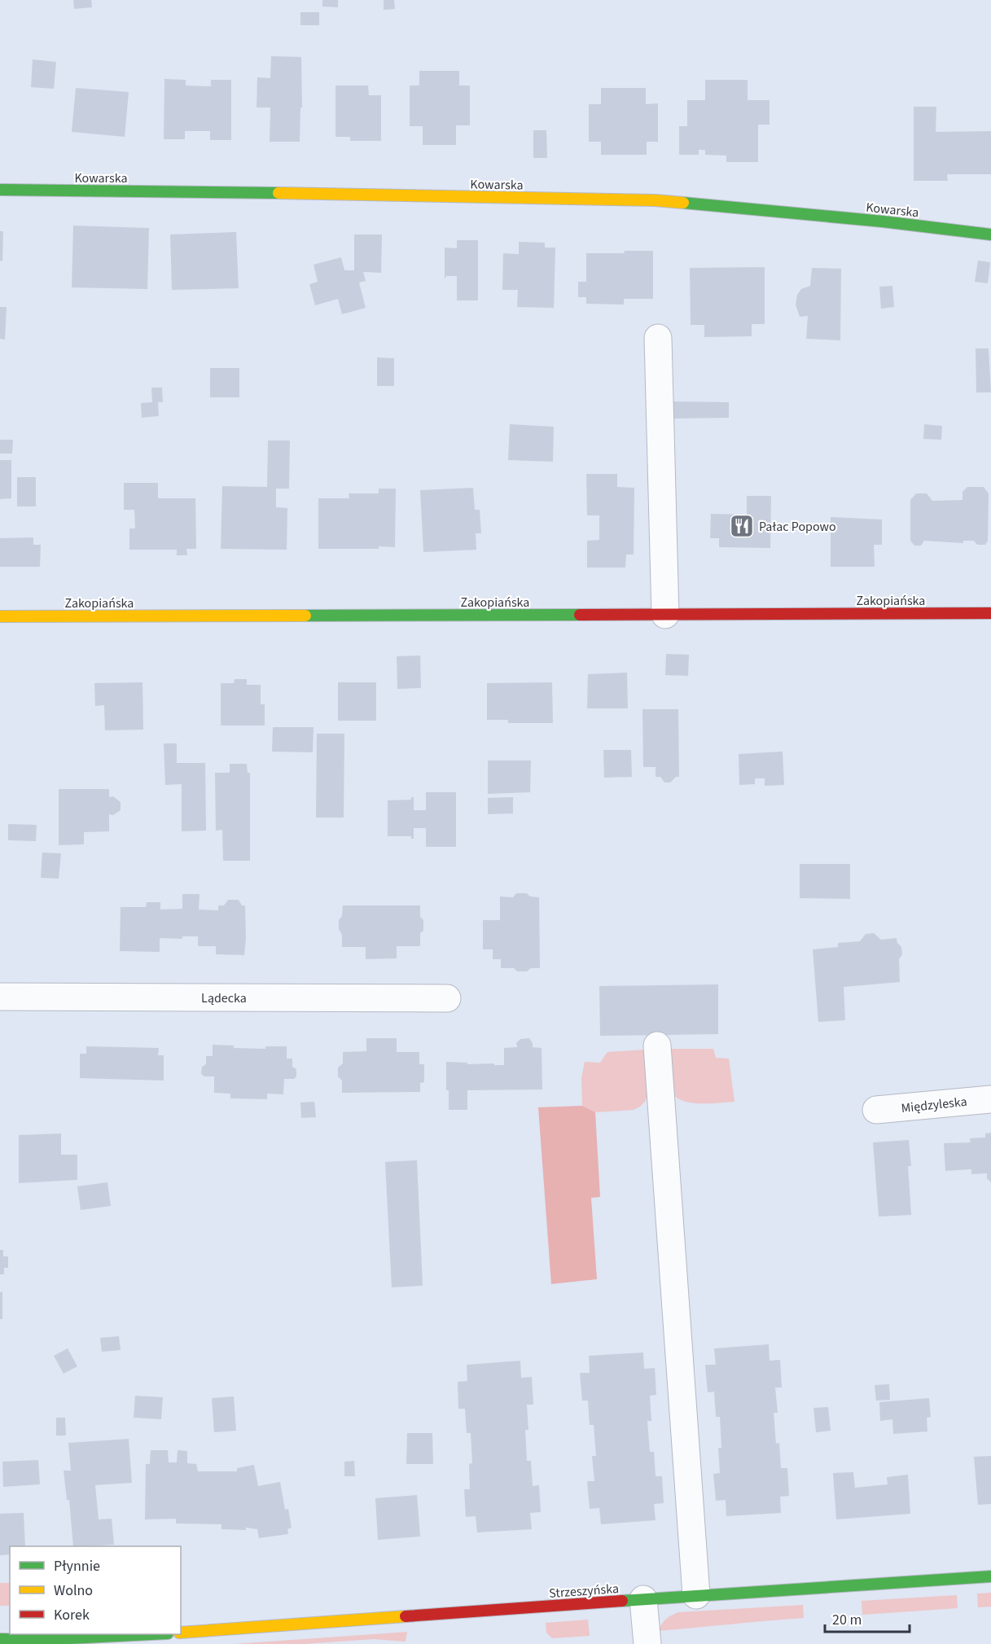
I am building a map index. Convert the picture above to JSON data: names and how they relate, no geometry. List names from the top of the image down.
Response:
{
  "streets": {
    "street": [
      "Kowarska",
      "Zakopiańska",
      "Lądecka",
      "Międzyleska",
      "Strzeszyńska"
    ]
  },
  "places": {
    "restaurant": ["Pałac Popowo"]
  },
  "legend": ["Płynnie", "Wolno", "Korek"],
  "scale_bar": "20 m"
}
